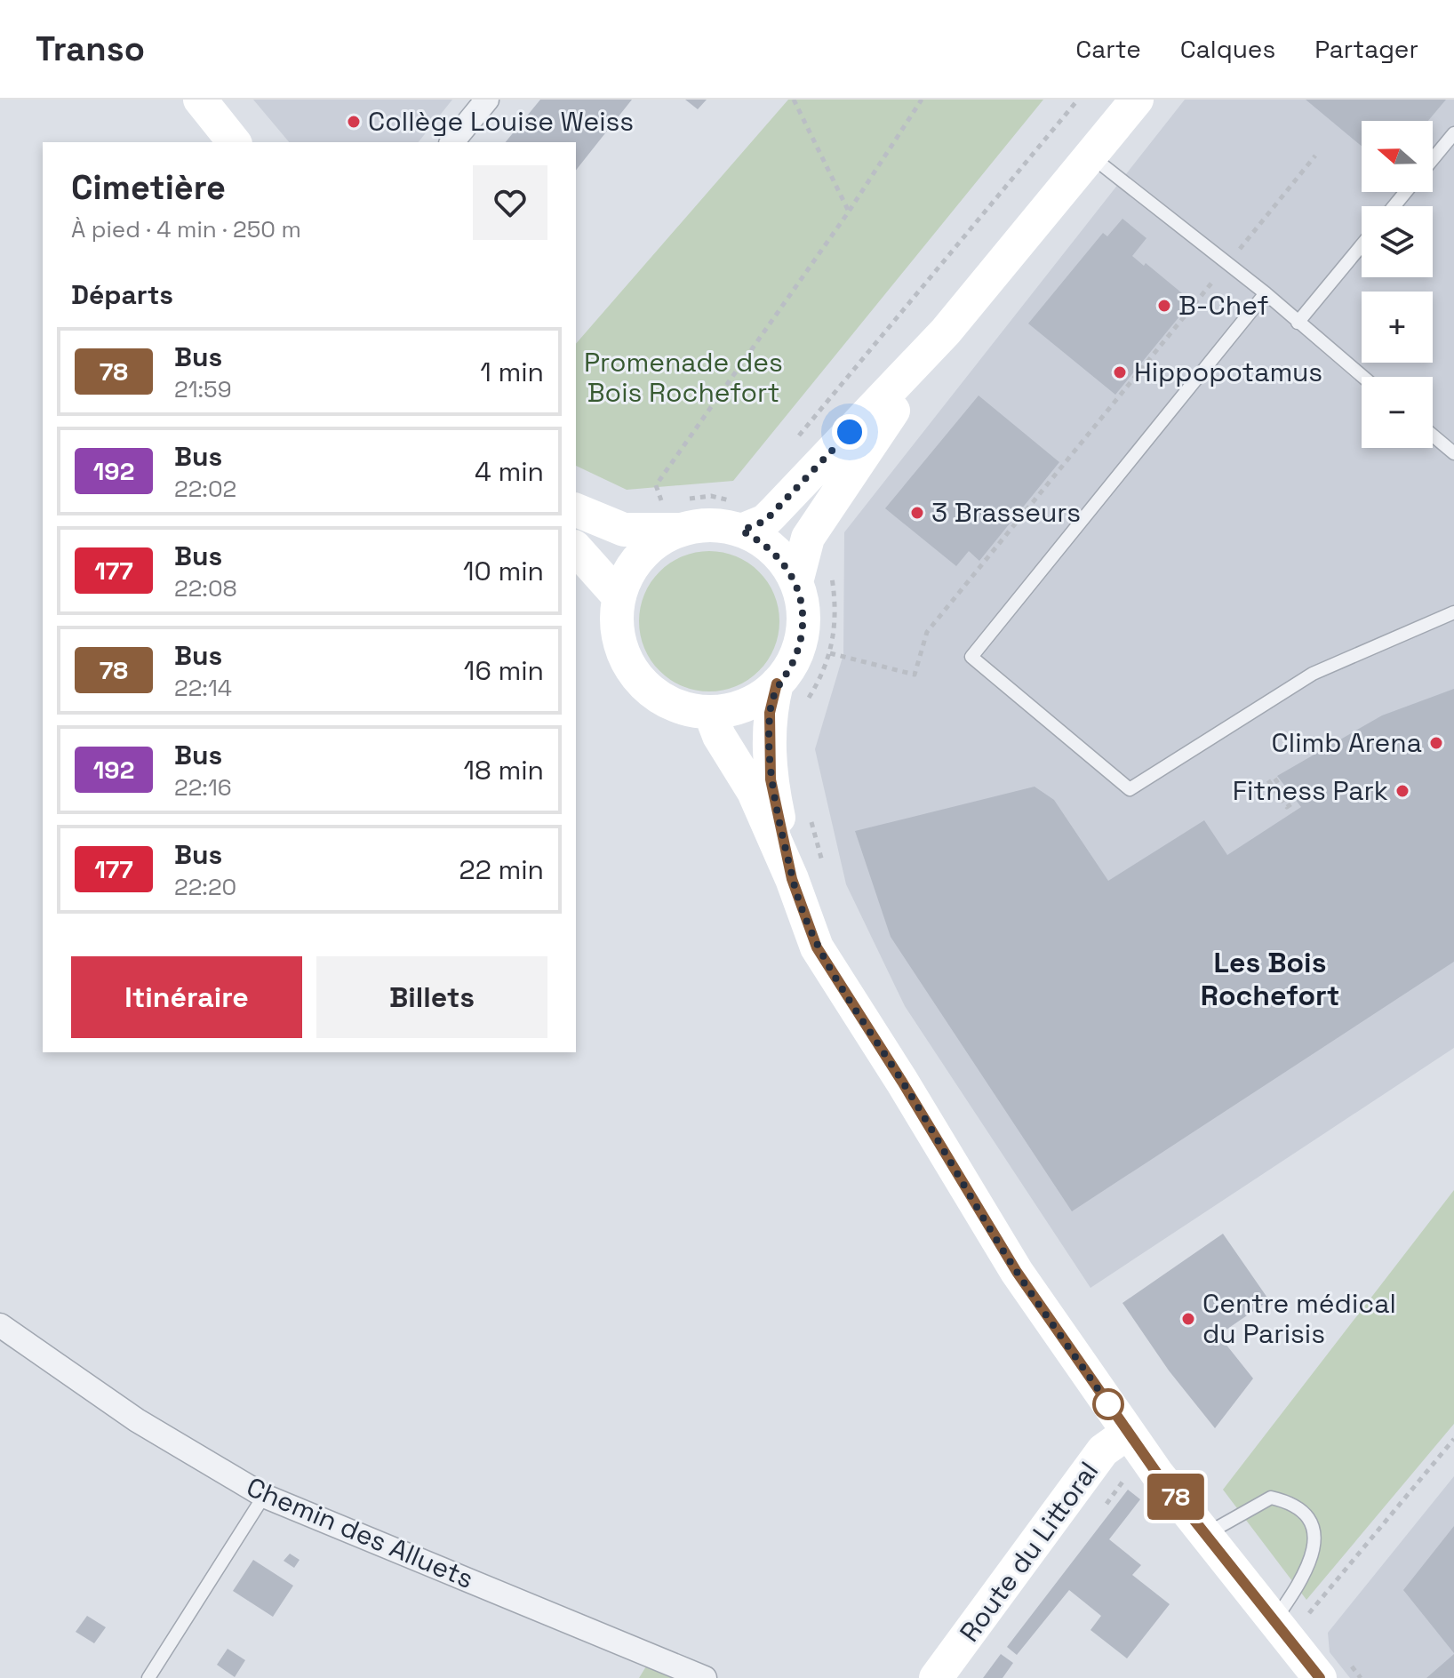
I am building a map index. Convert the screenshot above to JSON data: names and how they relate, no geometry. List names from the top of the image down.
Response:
{
  "streets": {
    "main road": ["Route du Littoral"],
    "street": ["Chemin des Alluets"]
  },
  "districts": ["Les Bois Rochefort"],
  "parks": ["Promenade des Bois Rochefort"],
  "places": [
    "Collège Louise Weiss",
    "B-Chef",
    "Hippopotamus",
    "3 Brasseurs",
    "Climb Arena",
    "Fitness Park",
    "Centre médical du Parisis"
  ],
  "lines": ["bus line 78"],
  "north": "left",
  "page": {
    "header": "Transo",
    "nav": ["Carte", "Calques", "Partager"],
    "on_map": "78",
    "map_buttons": ["+", "−"],
    "heading": [
      ["Cimetière", "À pied · 4 min · 250 m"],
      "Départs"
    ],
    "list": [
      {
        "mark": "78",
        "name": "Bus",
        "note": "21:59",
        "value": "1 min"
      },
      {
        "mark": "192",
        "name": "Bus",
        "note": "22:02",
        "value": "4 min"
      },
      {
        "mark": "177",
        "name": "Bus",
        "note": "22:08",
        "value": "10 min"
      },
      {
        "mark": "78",
        "name": "Bus",
        "note": "22:14",
        "value": "16 min"
      },
      {
        "mark": "192",
        "name": "Bus",
        "note": "22:16",
        "value": "18 min"
      },
      {
        "mark": "177",
        "name": "Bus",
        "note": "22:20",
        "value": "22 min"
      }
    ],
    "buttons": ["Itinéraire", "Billets"]
  }
}
